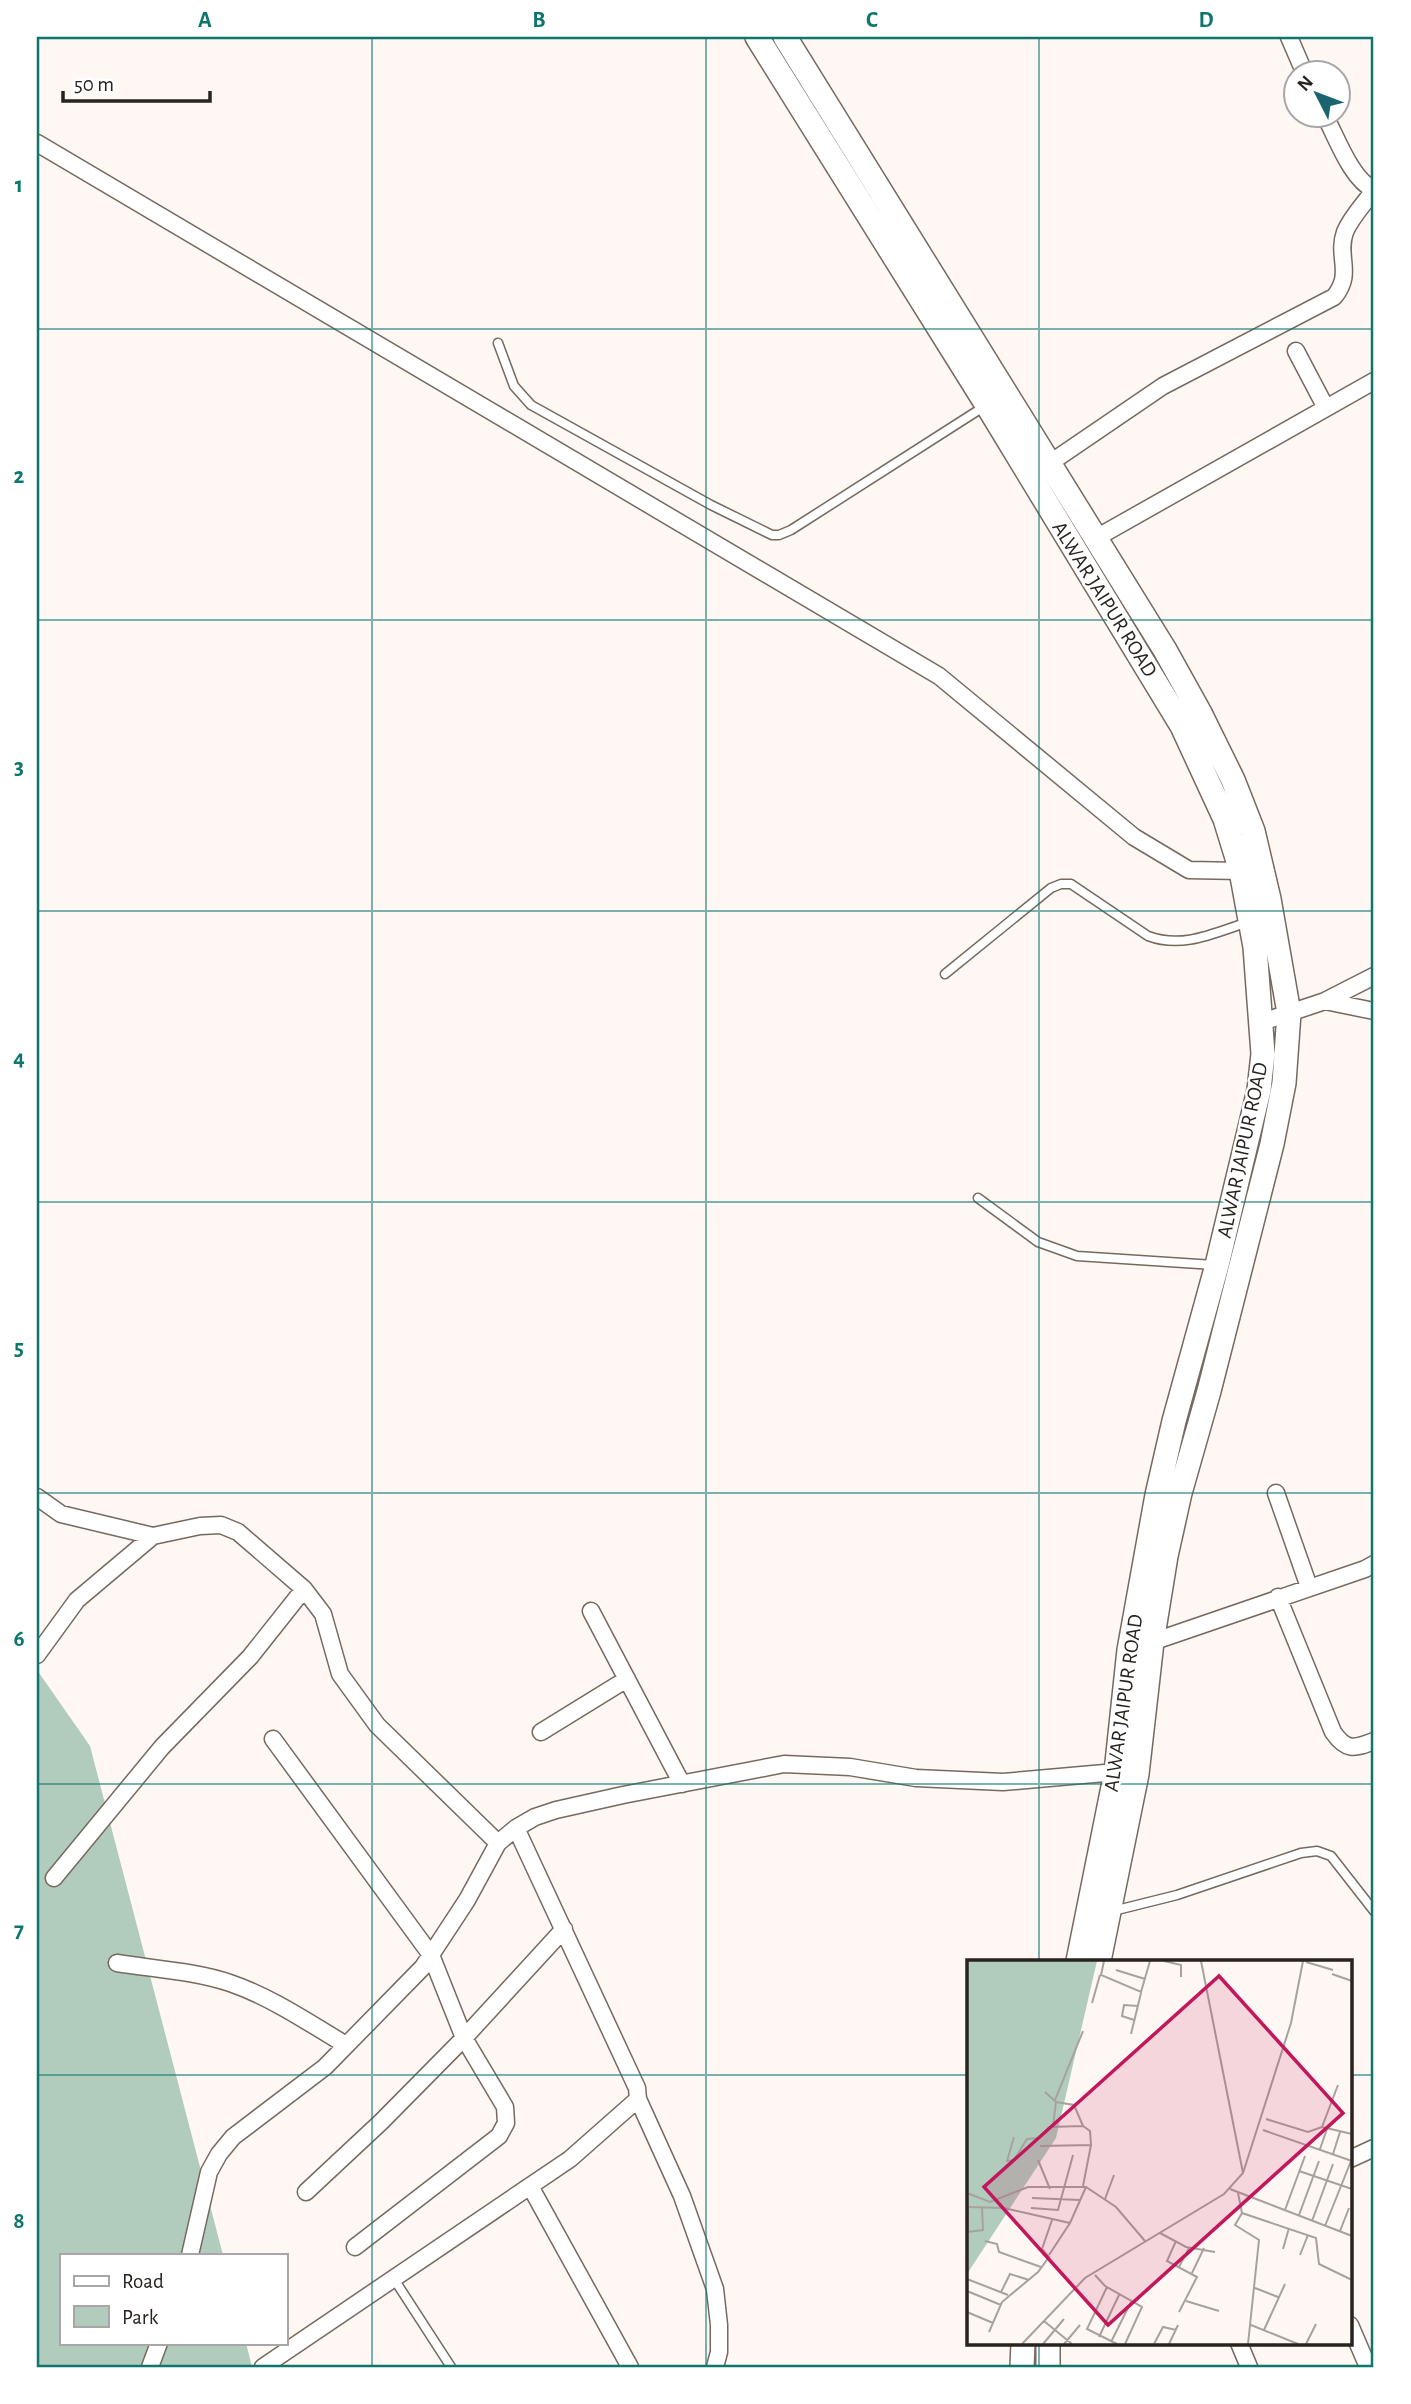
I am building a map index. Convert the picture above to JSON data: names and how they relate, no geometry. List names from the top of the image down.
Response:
{
  "streets": {
    "main road": ["ALWAR JAIPUR ROAD"]
  },
  "legend": ["Road", "Park"],
  "scale_bar": "50 m",
  "north": "top left",
  "grid": {
    "columns": [
      "A",
      "B",
      "C",
      "D"
    ],
    "rows": [
      "1",
      "2",
      "3",
      "4",
      "5",
      "6",
      "7",
      "8"
    ]
  }
}
